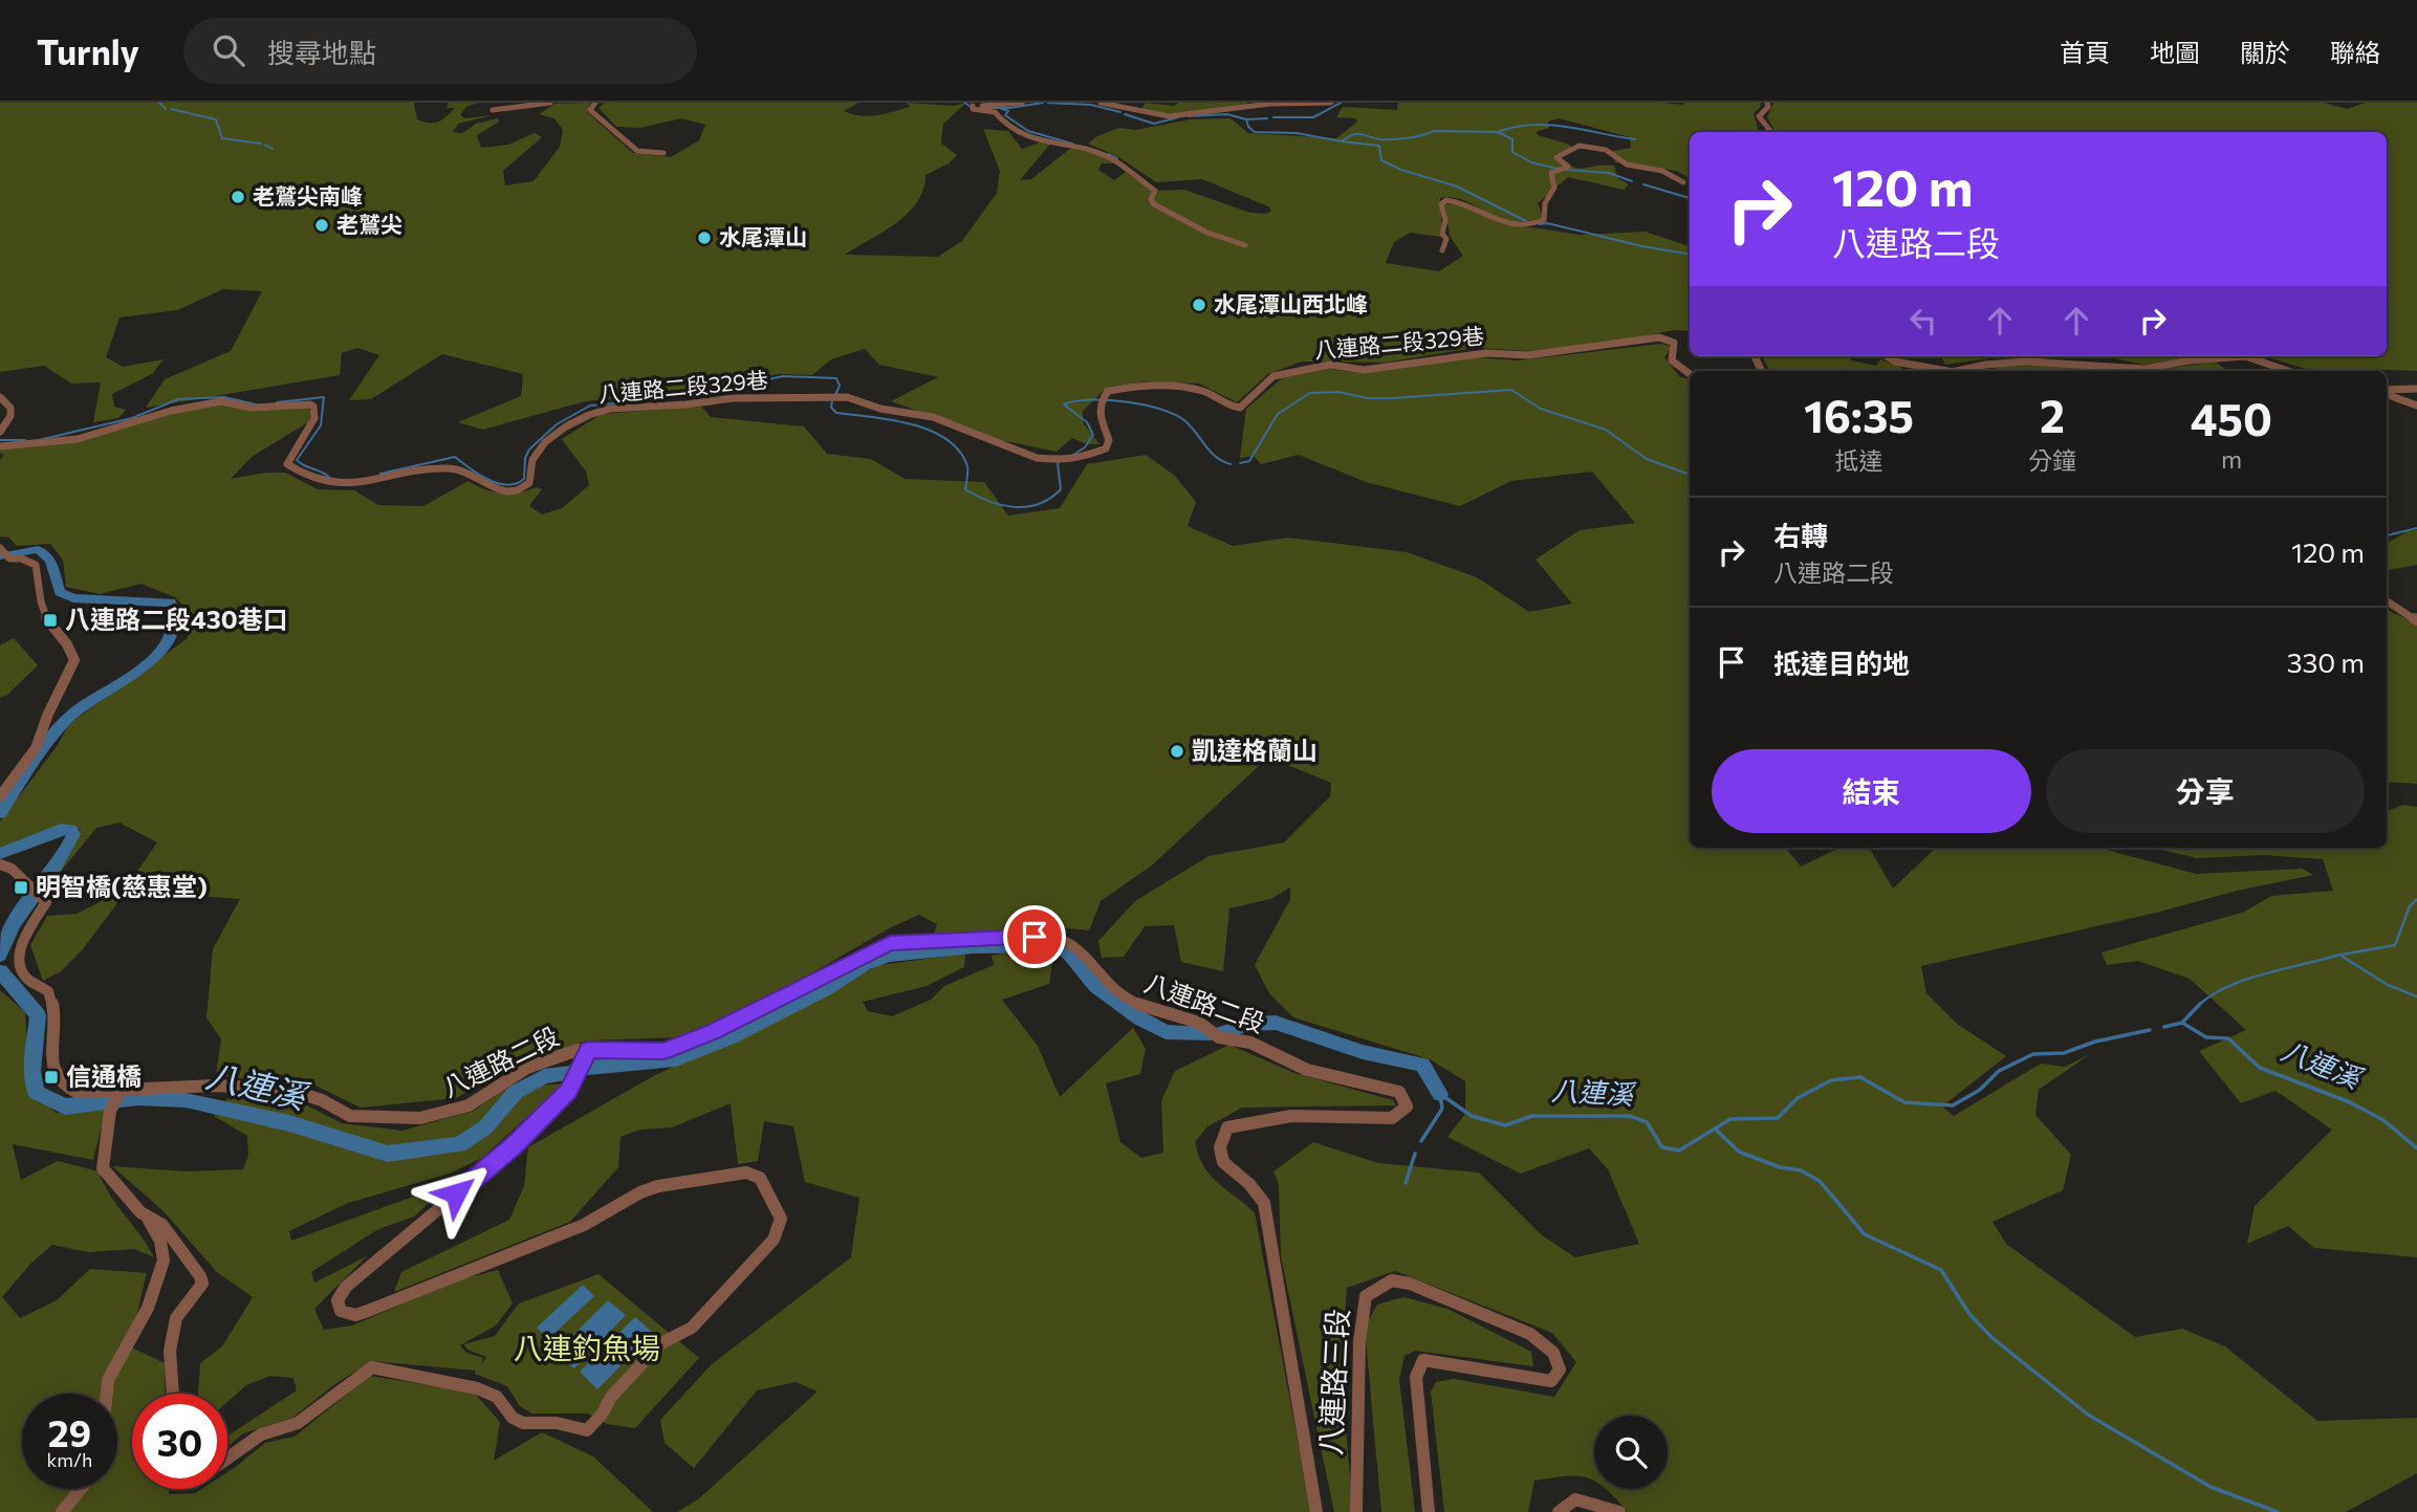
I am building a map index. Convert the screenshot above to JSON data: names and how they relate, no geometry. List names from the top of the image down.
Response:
{
  "streets": {
    "street": ["八連路二段329巷", "八連路二段", "八連路三段"]
  },
  "crossings": [
    ["八連路二段", "八連路三段"]
  ],
  "water": ["八連溪"],
  "parks": ["八連釣魚場"],
  "places": {
    "other": [
      "老鷲尖南峰",
      "老鷲尖",
      "水尾潭山",
      "水尾潭山西北峰",
      "凱達格蘭山"
    ],
    "transit": ["八連路二段430巷口", "明智橋(慈惠堂)", "信通橋"]
  },
  "page": {
    "header": "Turnly",
    "search": "搜尋地點",
    "nav": [
      "首頁",
      "地圖",
      "關於",
      "聯絡"
    ],
    "turn": ["120 m", "八連路二段"],
    "eta": [
      "16:35",
      "抵達",
      "2",
      "分鐘",
      "450",
      "m"
    ],
    "list": [
      {
        "name": "右轉",
        "note": "八連路二段",
        "value": "120 m"
      },
      {
        "name": "抵達目的地",
        "value": "330 m"
      }
    ],
    "buttons": ["結束", "分享"],
    "speed": "29 km/h",
    "limit": "30"
  }
}
